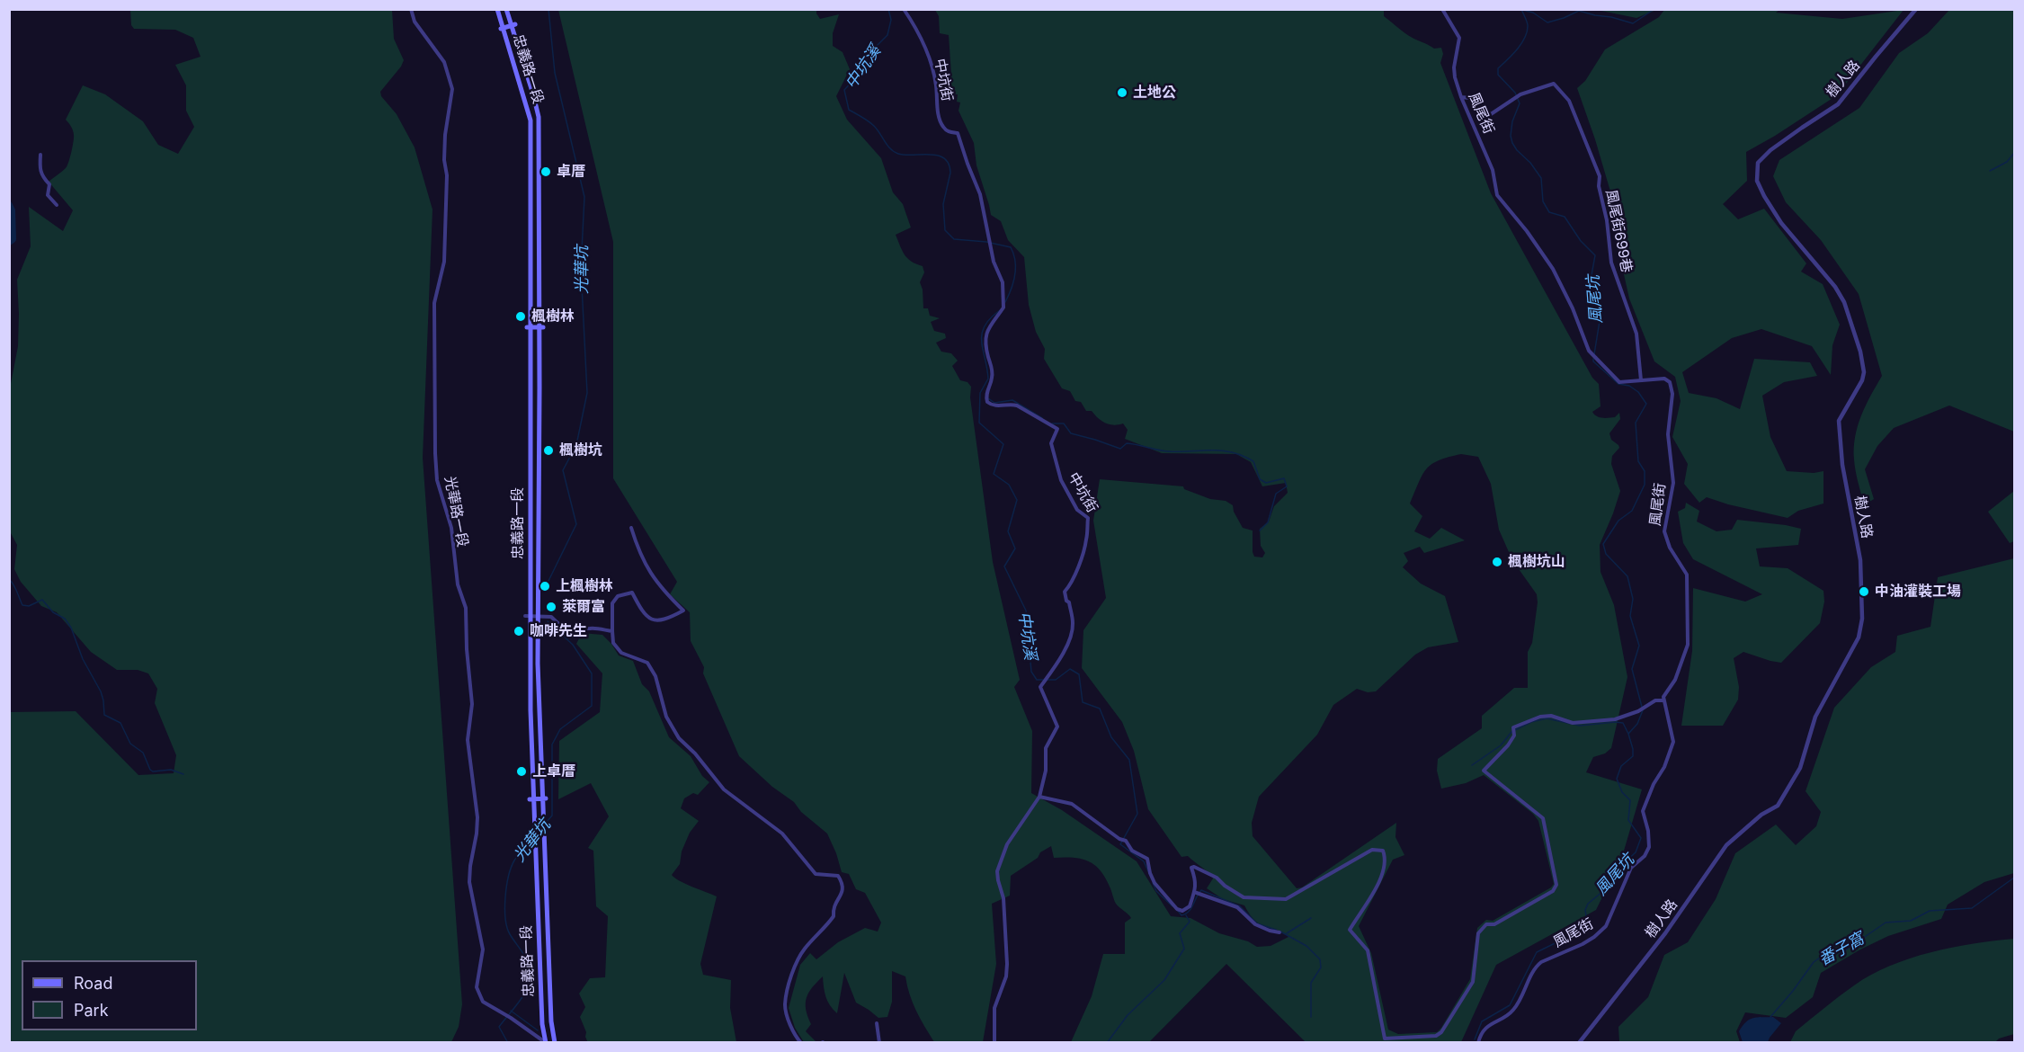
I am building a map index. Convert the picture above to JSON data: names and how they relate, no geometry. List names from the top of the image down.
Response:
{
  "streets": {
    "main road": ["忠義路一段"],
    "street": [
      "樹人路",
      "中坑街",
      "風尾街",
      "風尾街699巷",
      "光華路一段"
    ]
  },
  "crossings": [
    ["忠義路一段", "光華路一段"],
    ["風尾街", "風尾街699巷"]
  ],
  "water": [
    "中坑溪",
    "光華坑",
    "風尾坑",
    "番子窩"
  ],
  "places": [
    "土地公",
    "卓厝",
    "楓樹林",
    "楓樹坑",
    "楓樹坑山",
    "上楓樹林",
    "中油灌裝工場",
    "萊爾富",
    "咖啡先生",
    "上卓厝"
  ],
  "legend": ["Road", "Park"]
}
